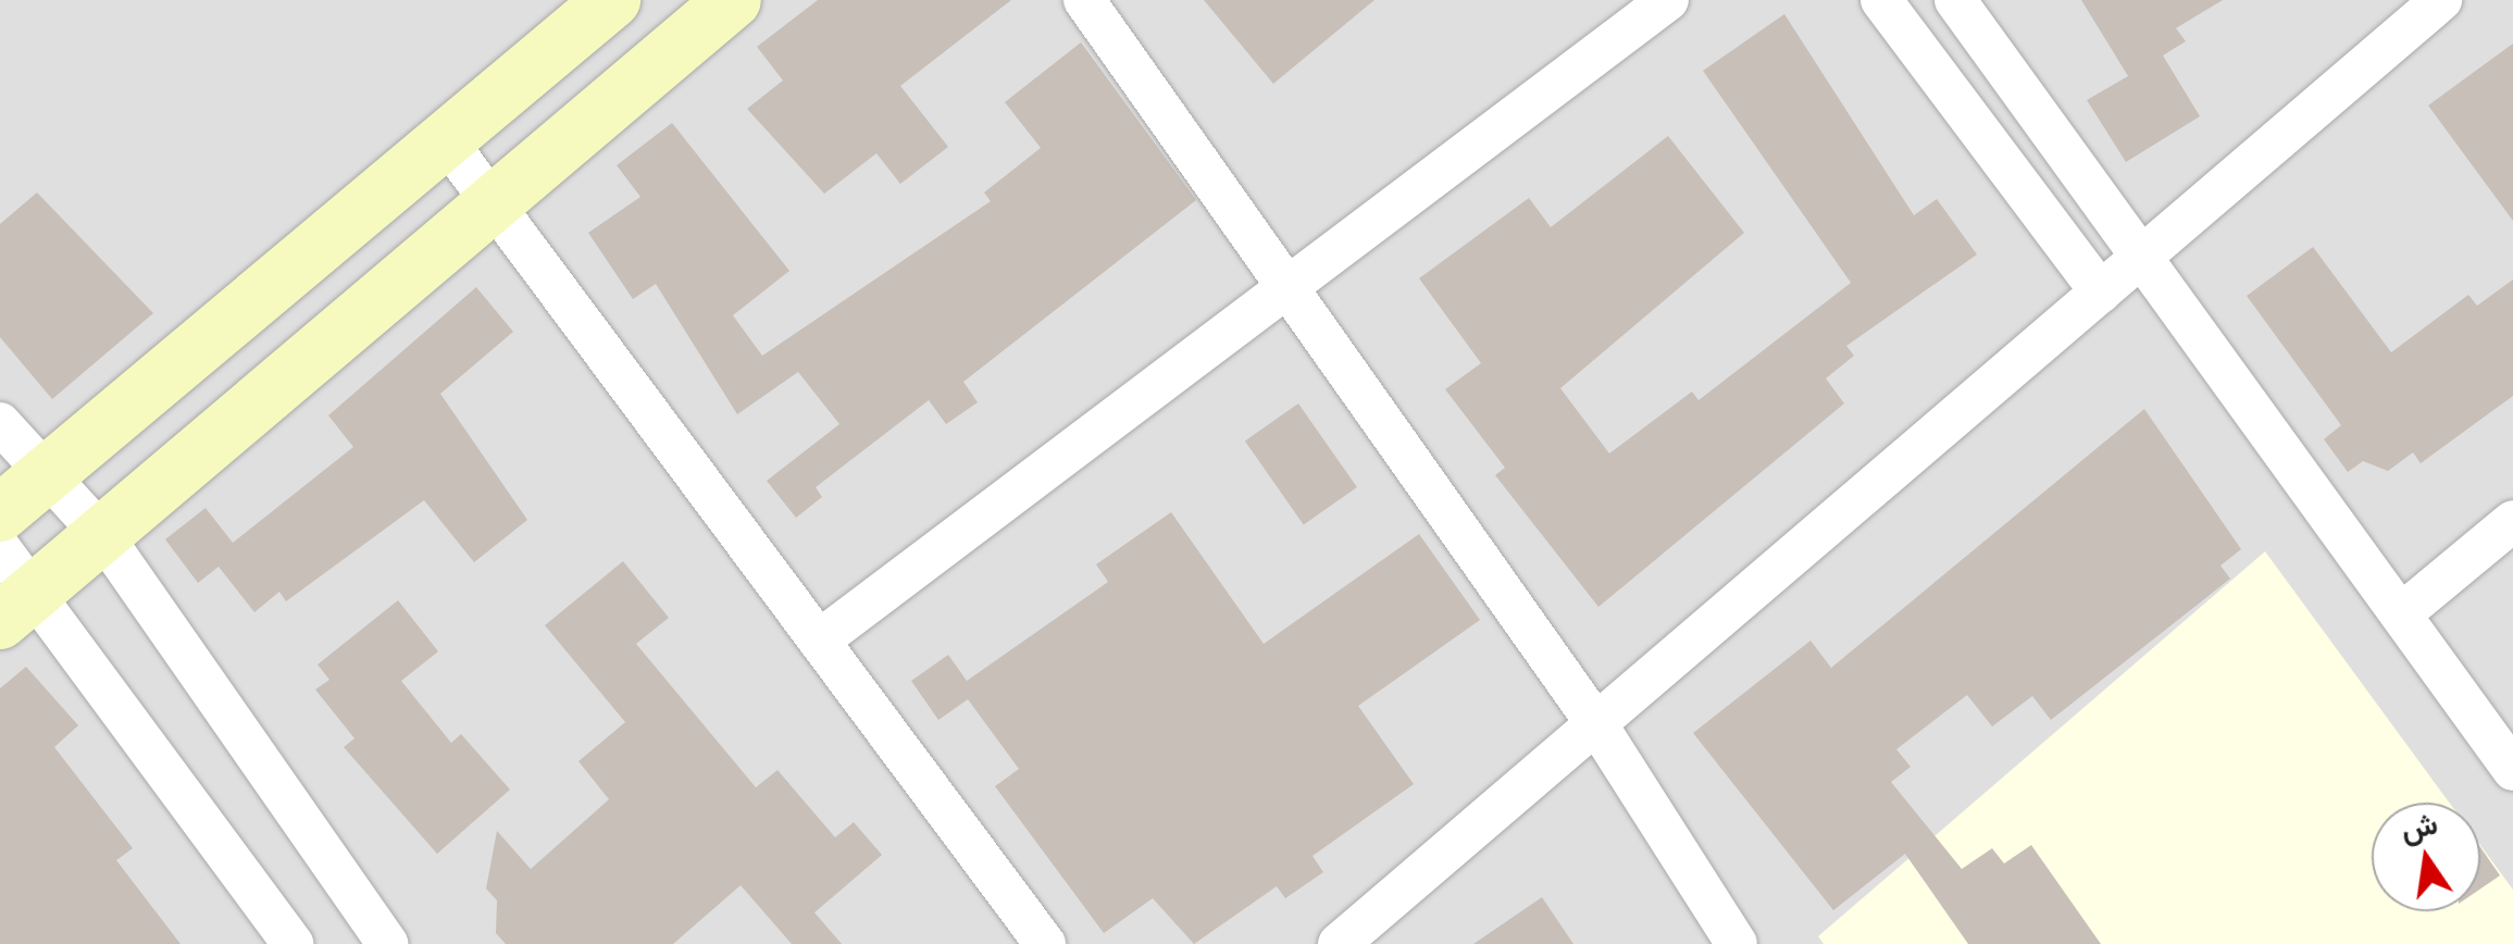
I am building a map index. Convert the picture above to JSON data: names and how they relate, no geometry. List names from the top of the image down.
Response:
{
  "north": "top"
}
